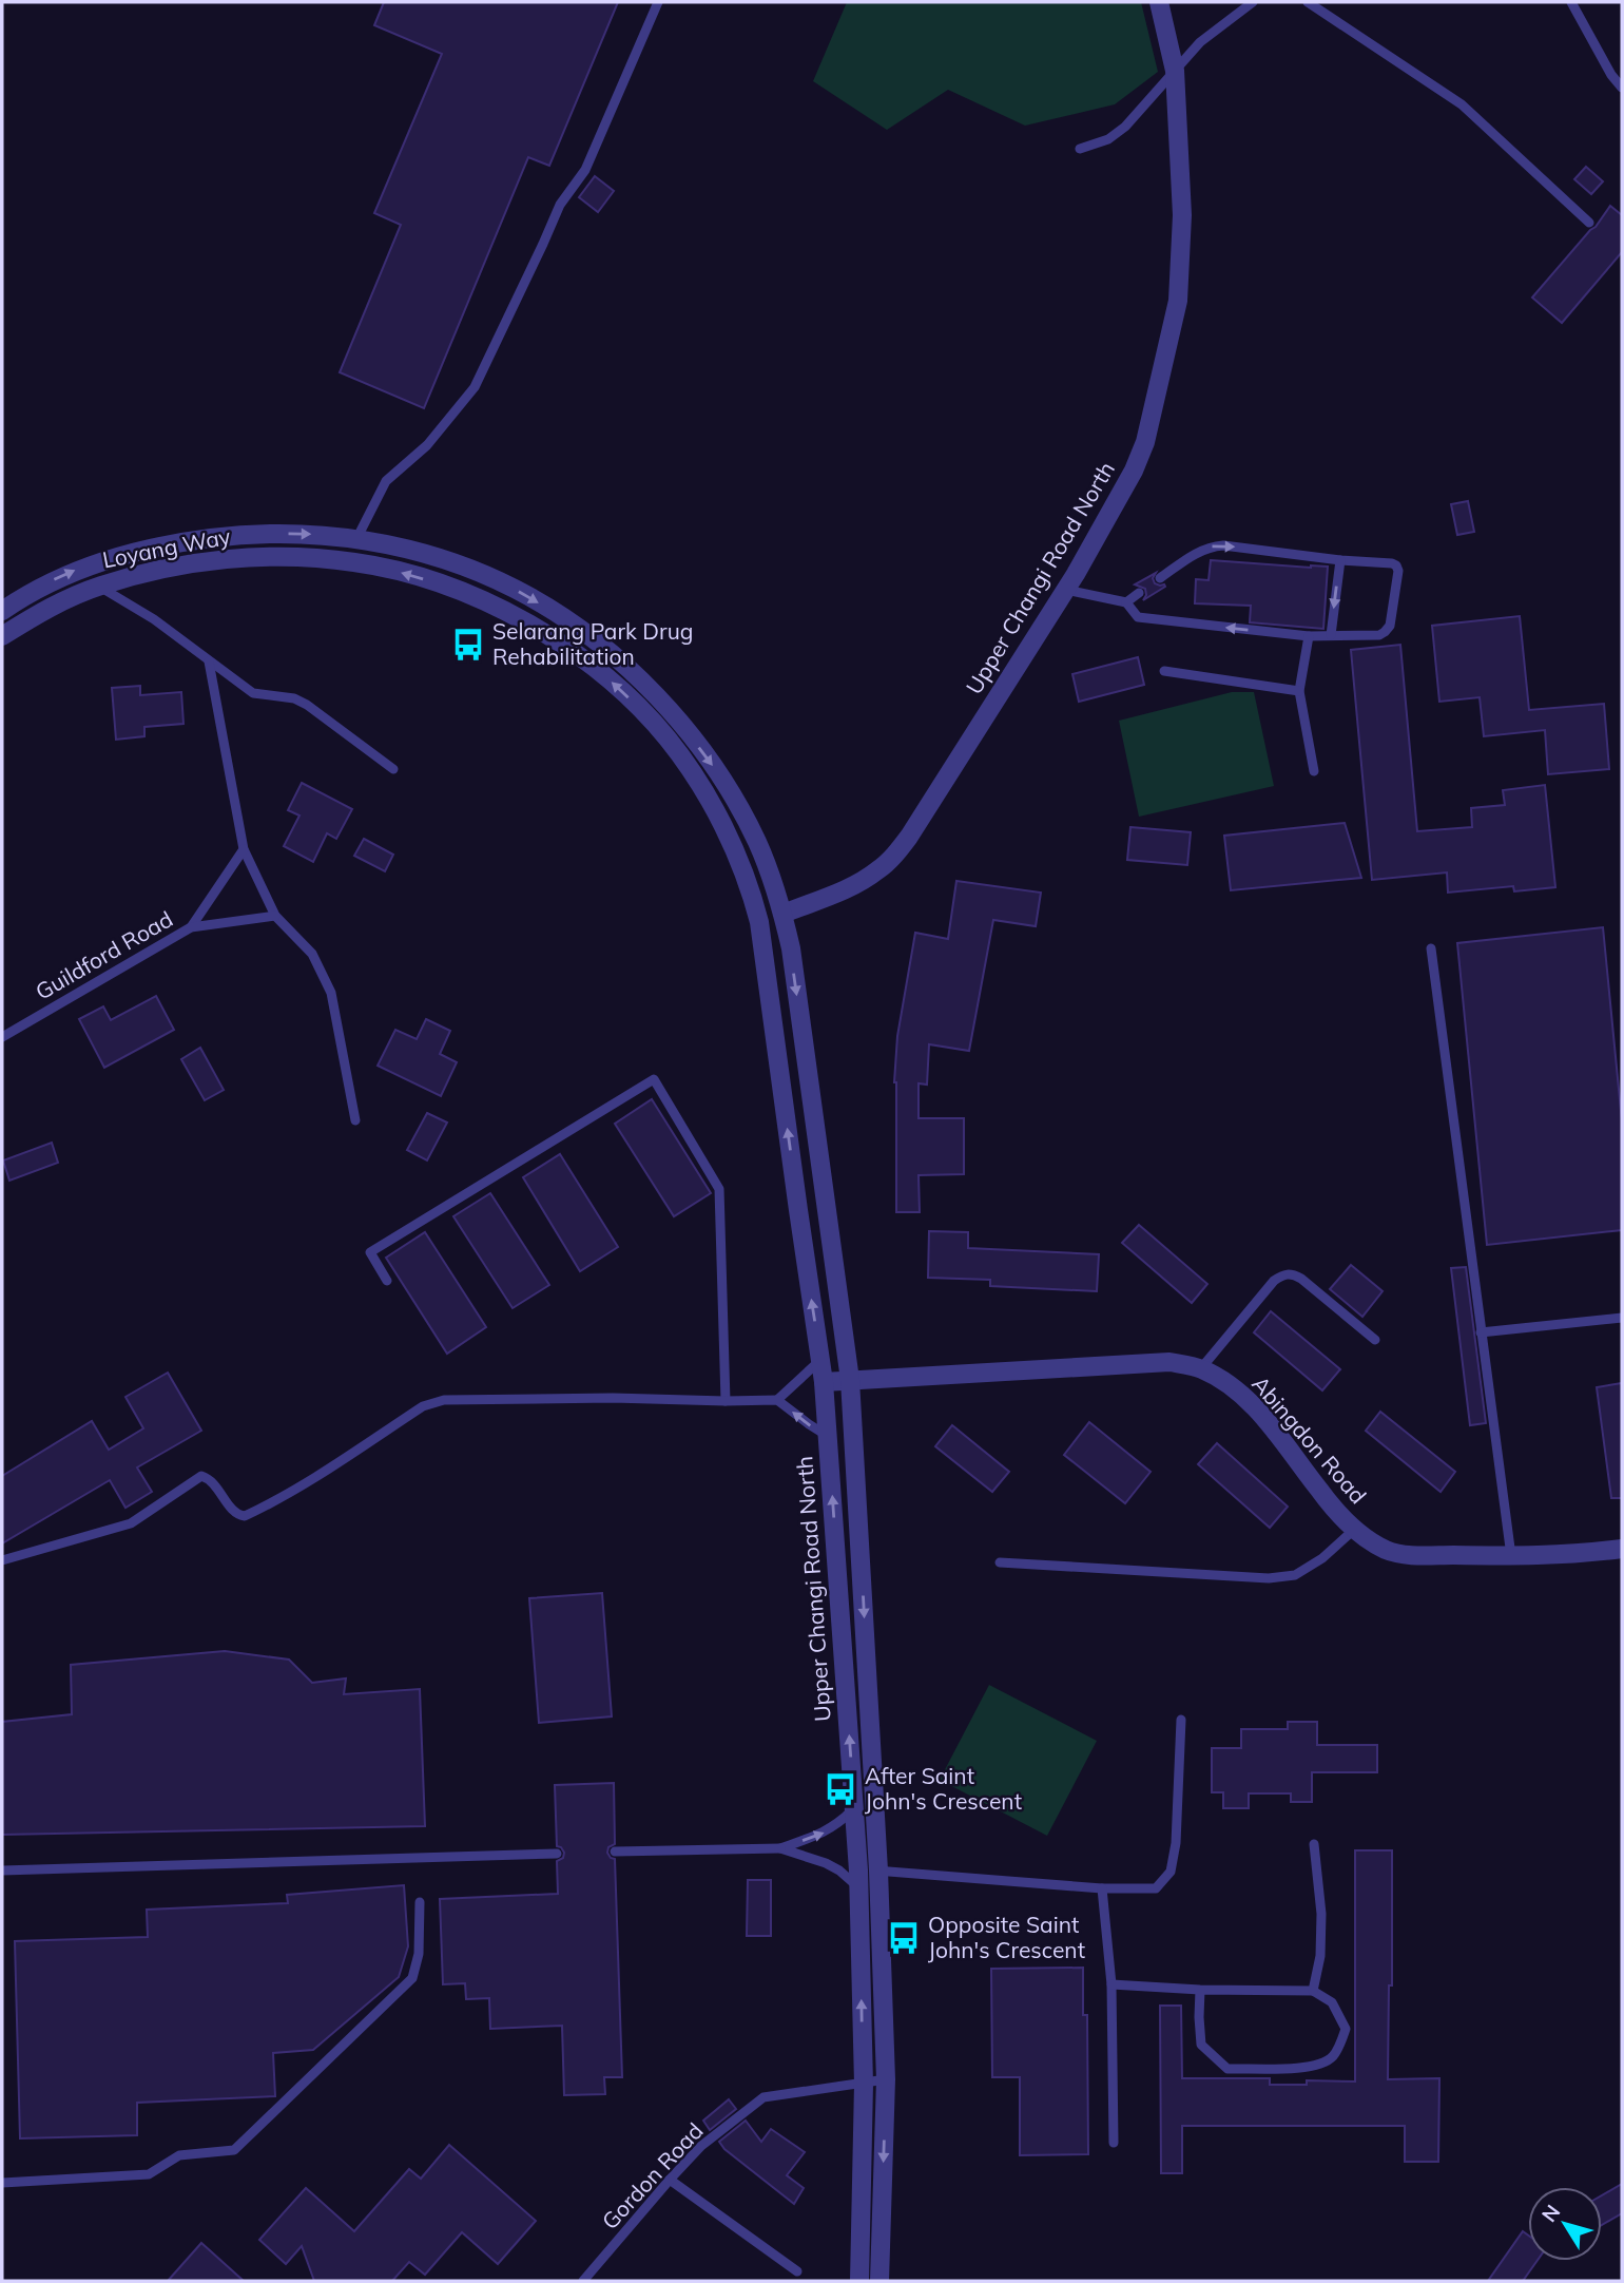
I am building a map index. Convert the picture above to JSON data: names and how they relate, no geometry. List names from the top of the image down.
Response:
{
  "streets": {
    "street": ["Loyang Way", "Upper Changi Road North", "Abingdon Road"],
    "lane": ["Guildford Road", "Gordon Road"]
  },
  "crossings": [
    ["Loyang Way", "Upper Changi Road North"],
    ["Upper Changi Road North", "Abingdon Road"],
    ["Upper Changi Road North", "Gordon Road"]
  ],
  "places": {
    "bus stop": ["Selarang Park Drug Rehabilitation", "After Saint John's Crescent", "Opposite Saint John's Crescent"]
  },
  "north": "top left"
}
